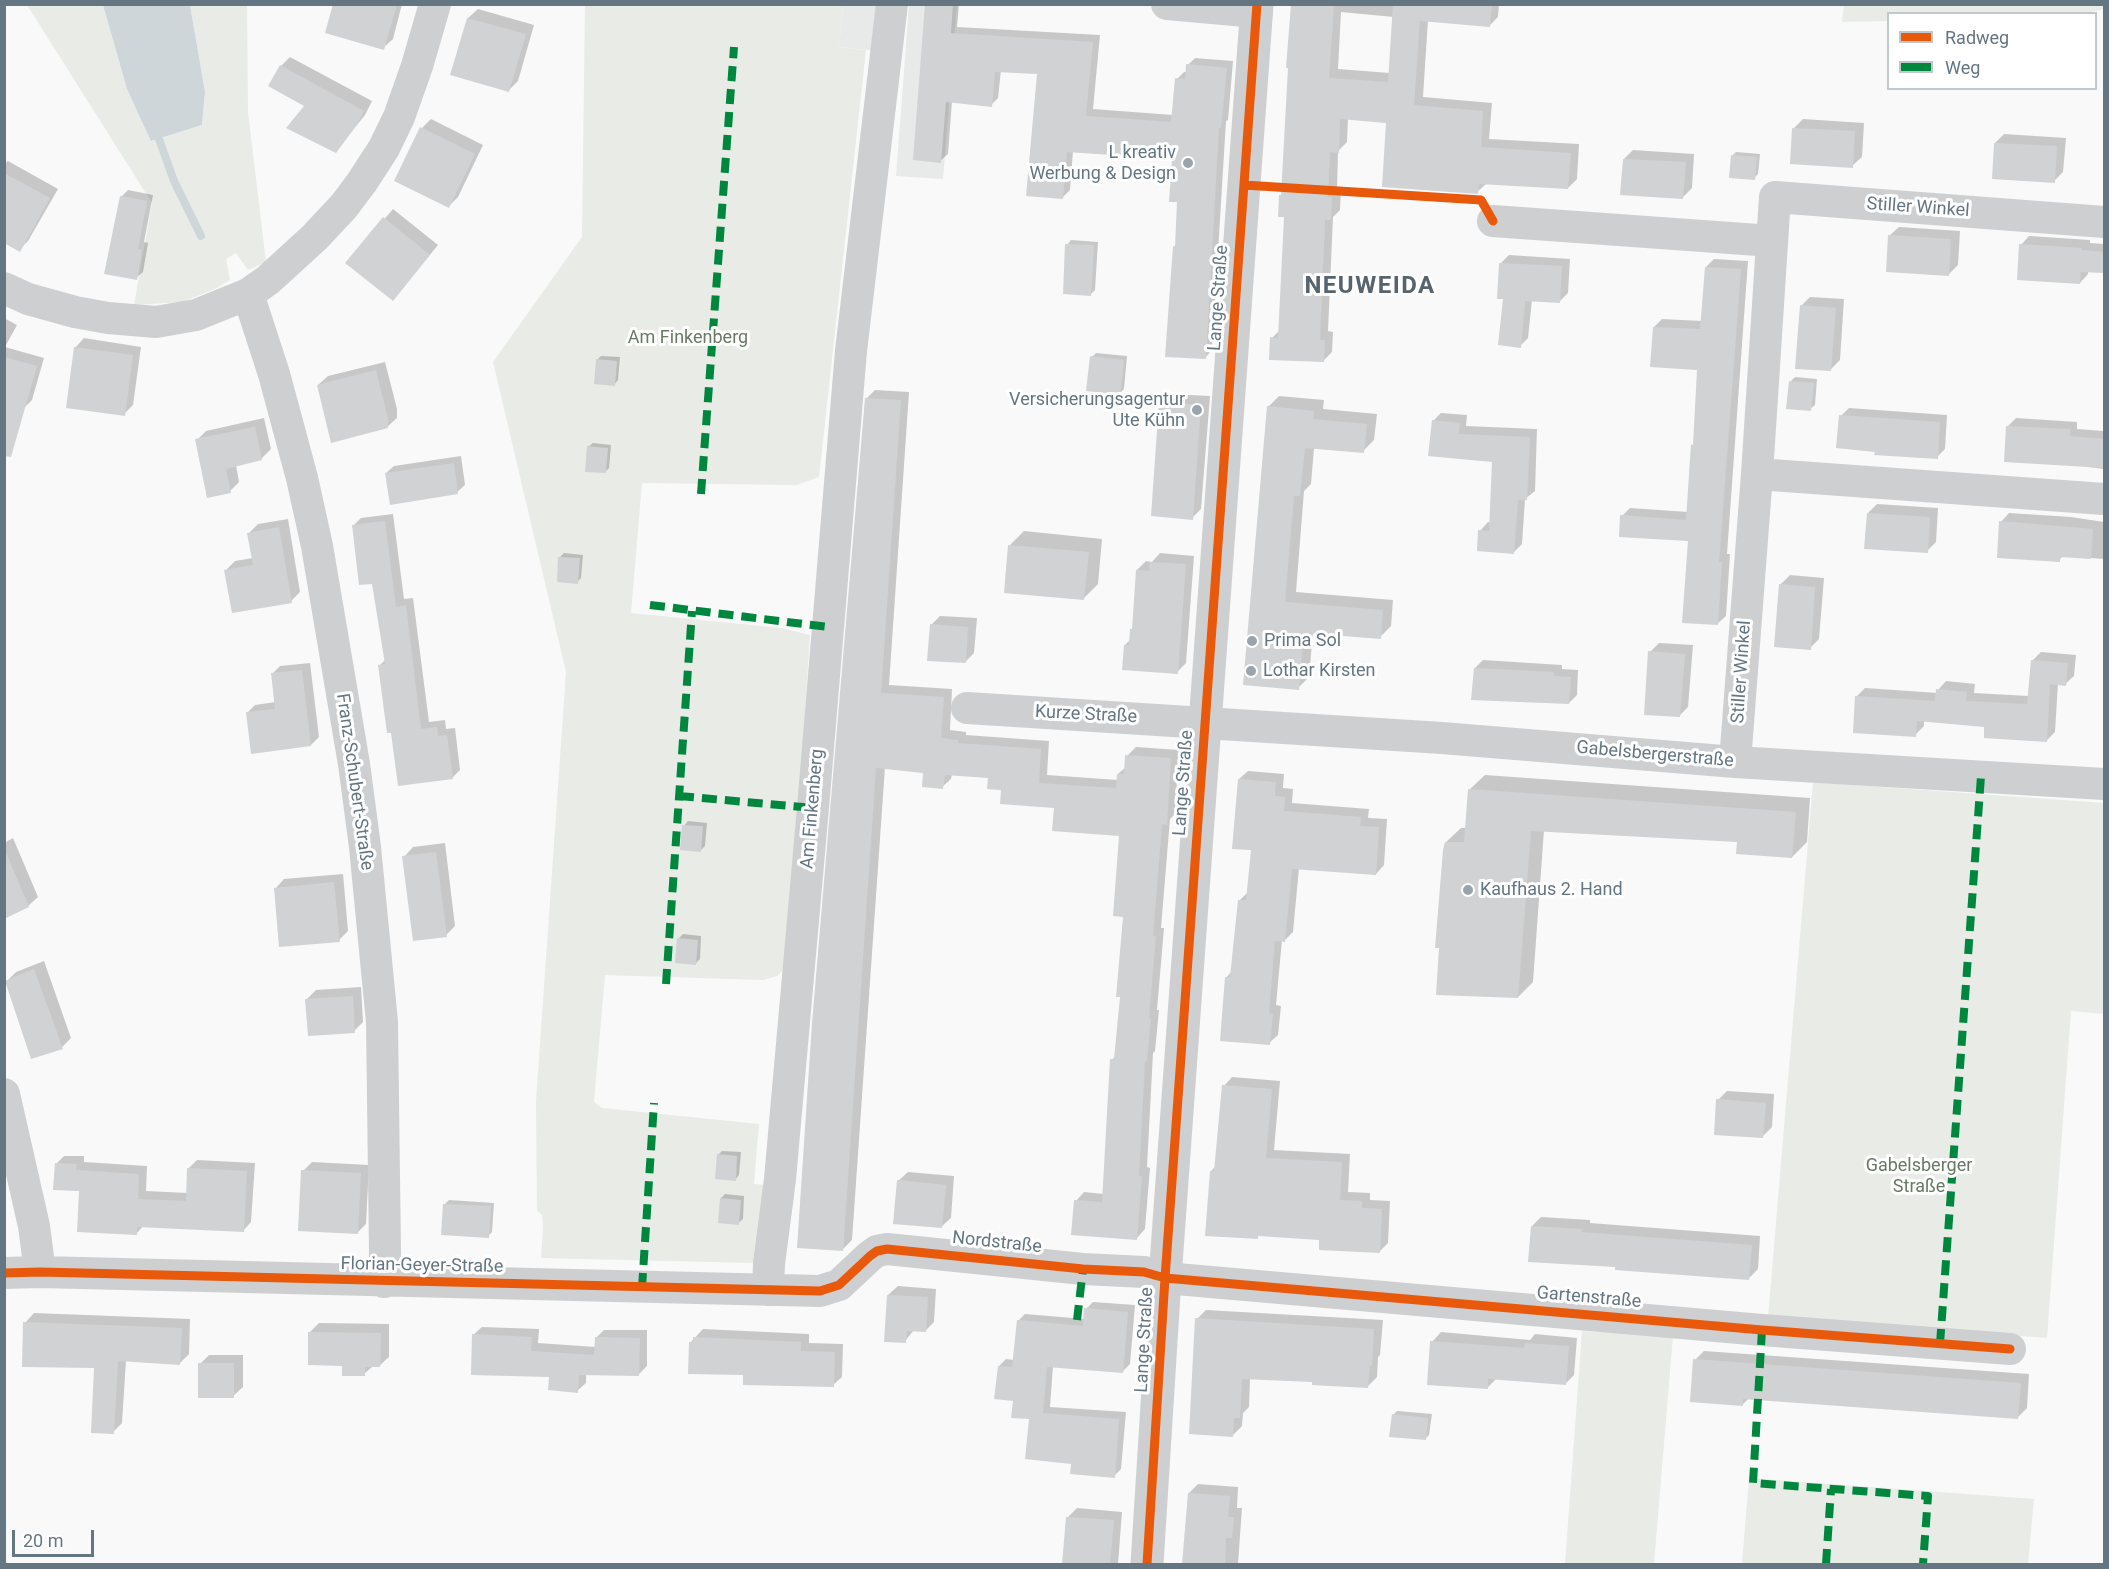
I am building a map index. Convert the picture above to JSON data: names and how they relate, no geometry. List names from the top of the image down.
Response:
{
  "streets": {
    "street": [
      "Stiller Winkel",
      "Lange Straße",
      "Kurze Straße",
      "Gabelsbergerstraße",
      "Franz-Schubert-Straße",
      "Am Finkenberg",
      "Nordstraße",
      "Florian-Geyer-Straße",
      "Gartenstraße"
    ]
  },
  "crossings": [
    ["Stiller Winkel", "Gabelsbergerstraße"],
    ["Lange Straße", "Kurze Straße"],
    ["Lange Straße", "Gabelsbergerstraße"],
    ["Lange Straße", "Nordstraße"],
    ["Lange Straße", "Gartenstraße"],
    ["Kurze Straße", "Gabelsbergerstraße"],
    ["Franz-Schubert-Straße", "Florian-Geyer-Straße"],
    ["Am Finkenberg", "Florian-Geyer-Straße"],
    ["Nordstraße", "Florian-Geyer-Straße"],
    ["Nordstraße", "Gartenstraße"]
  ],
  "districts": ["NEUWEIDA"],
  "parks": ["Am Finkenberg", "Gabelsberger Straße"],
  "places": [
    "L kreativ Werbung & Design",
    "Versicherungsagentur Ute Kühn",
    "Prima Sol",
    "Lothar Kirsten",
    "Kaufhaus 2. Hand"
  ],
  "legend": ["Radweg", "Weg"],
  "scale_bar": "20 m"
}
